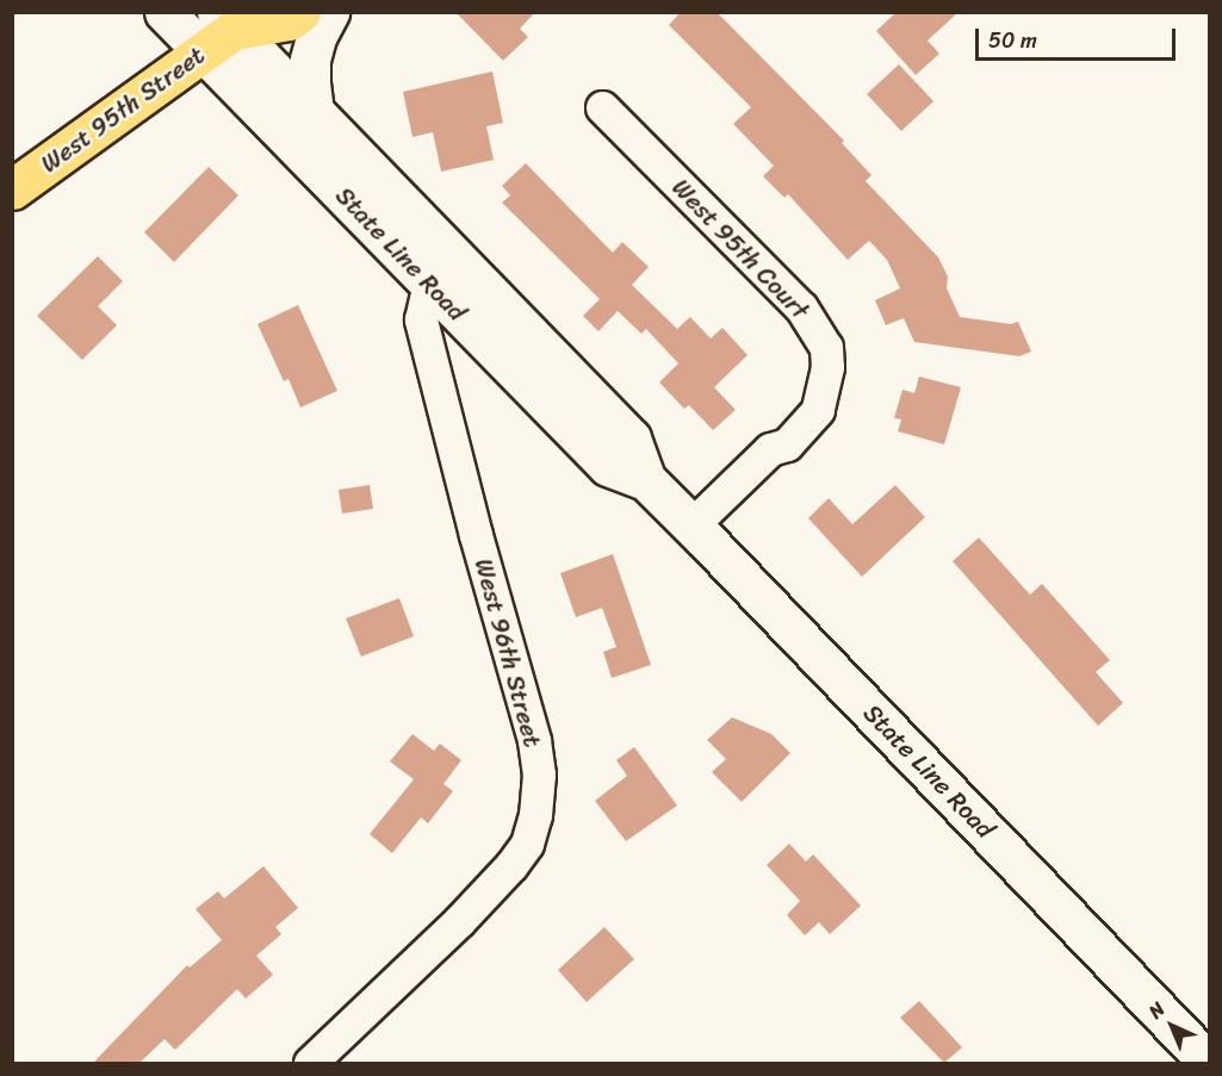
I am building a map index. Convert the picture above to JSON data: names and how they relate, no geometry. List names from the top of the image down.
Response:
{
  "streets": {
    "main road": ["West 95th Street", "State Line Road"],
    "street": ["West 95th Court", "West 96th Street"]
  },
  "crossings": [
    ["West 95th Street", "State Line Road"],
    ["West 95th Court", "State Line Road"],
    ["State Line Road", "West 96th Street"]
  ],
  "scale_bar": "50 m",
  "north": "top left"
}
